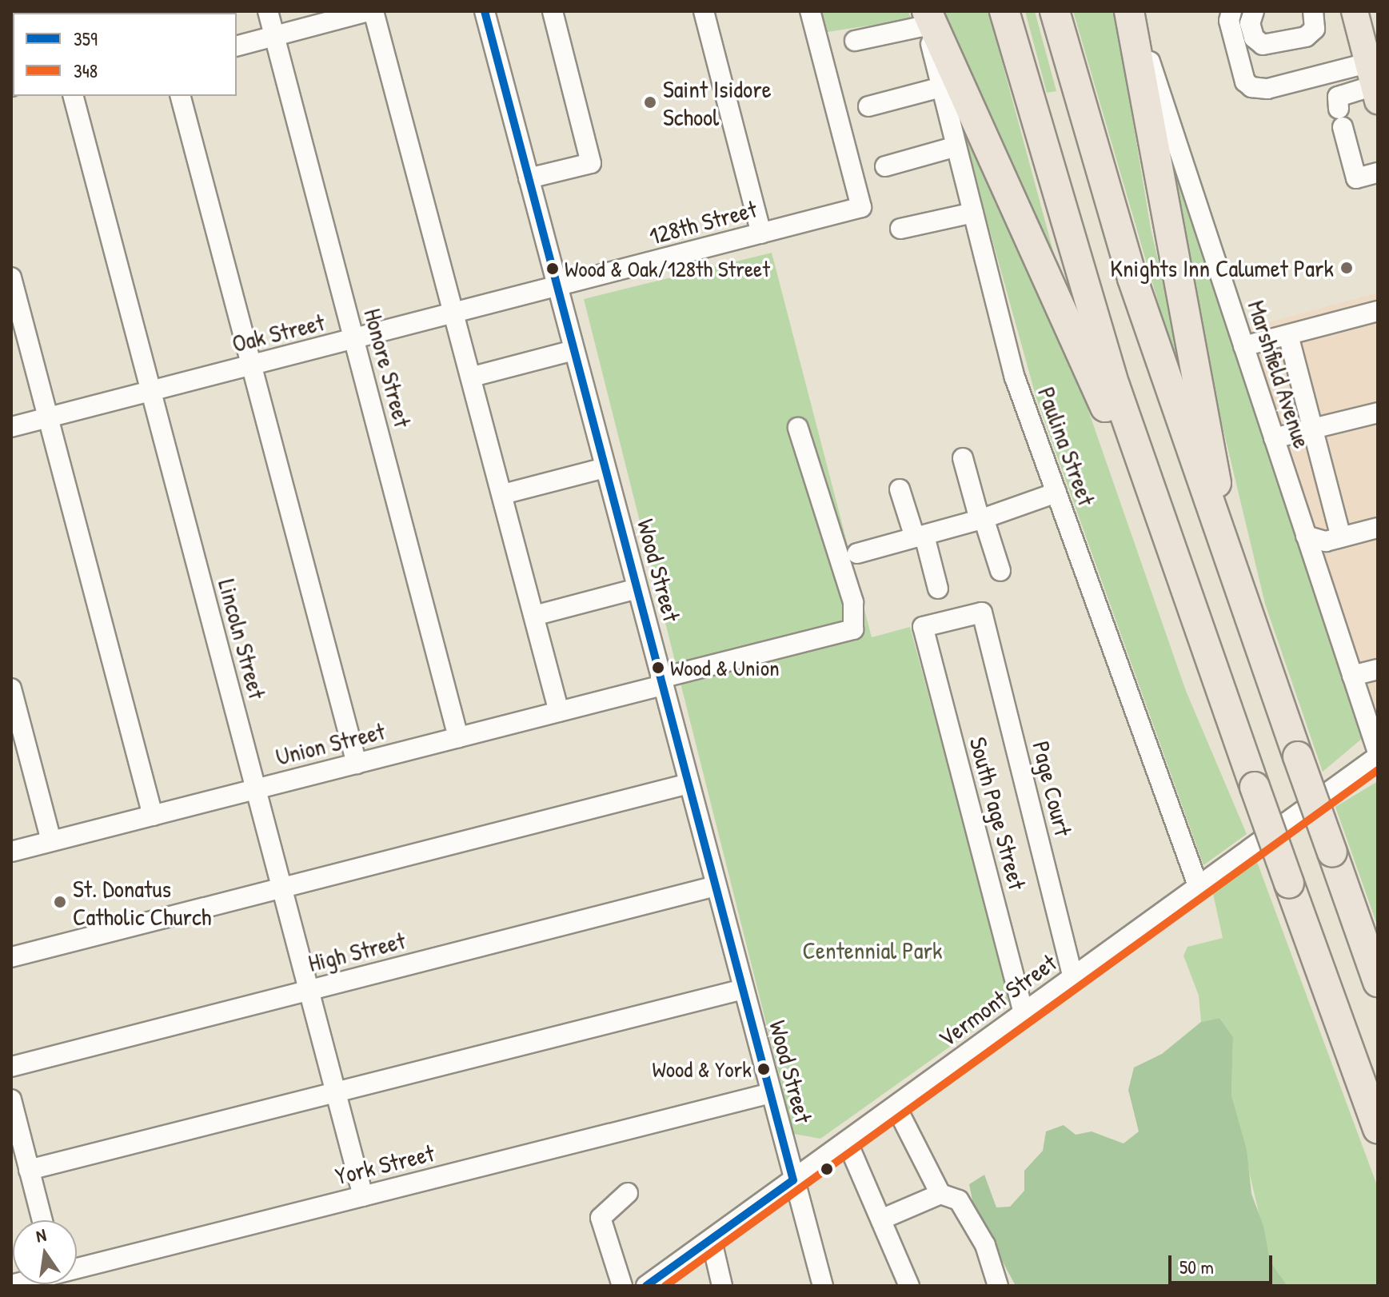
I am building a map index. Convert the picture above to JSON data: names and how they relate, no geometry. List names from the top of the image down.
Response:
{
  "streets": {
    "street": [
      "128th Street",
      "Oak Street",
      "Honore Street",
      "Marshfield Avenue",
      "Paulina Street",
      "Wood Street",
      "Lincoln Street",
      "Union Street",
      "Page Court",
      "South Page Street",
      "High Street",
      "Vermont Street",
      "York Street"
    ]
  },
  "crossings": [
    ["128th Street", "Oak Street"],
    ["128th Street", "Wood Street"],
    ["Oak Street", "Honore Street"],
    ["Oak Street", "Wood Street"],
    ["Oak Street", "Lincoln Street"],
    ["Honore Street", "Union Street"],
    ["Marshfield Avenue", "Vermont Street"],
    ["Paulina Street", "Vermont Street"],
    ["Wood Street", "Union Street"],
    ["Wood Street", "High Street"],
    ["Wood Street", "Vermont Street"],
    ["Wood Street", "York Street"],
    ["Lincoln Street", "Union Street"],
    ["Lincoln Street", "High Street"],
    ["Lincoln Street", "York Street"],
    ["Page Court", "South Page Street"],
    ["Page Court", "Vermont Street"],
    ["South Page Street", "Vermont Street"]
  ],
  "parks": ["Centennial Park"],
  "places": [
    "Saint Isidore School",
    "Knights Inn Calumet Park",
    "Wood & Oak/128th Street",
    "Wood & Union",
    "St. Donatus Catholic Church",
    "Wood & York"
  ],
  "lines": ["transit line 359", "transit line 348"],
  "legend": ["359", "348"],
  "scale_bar": "50 m",
  "north": "top"
}
